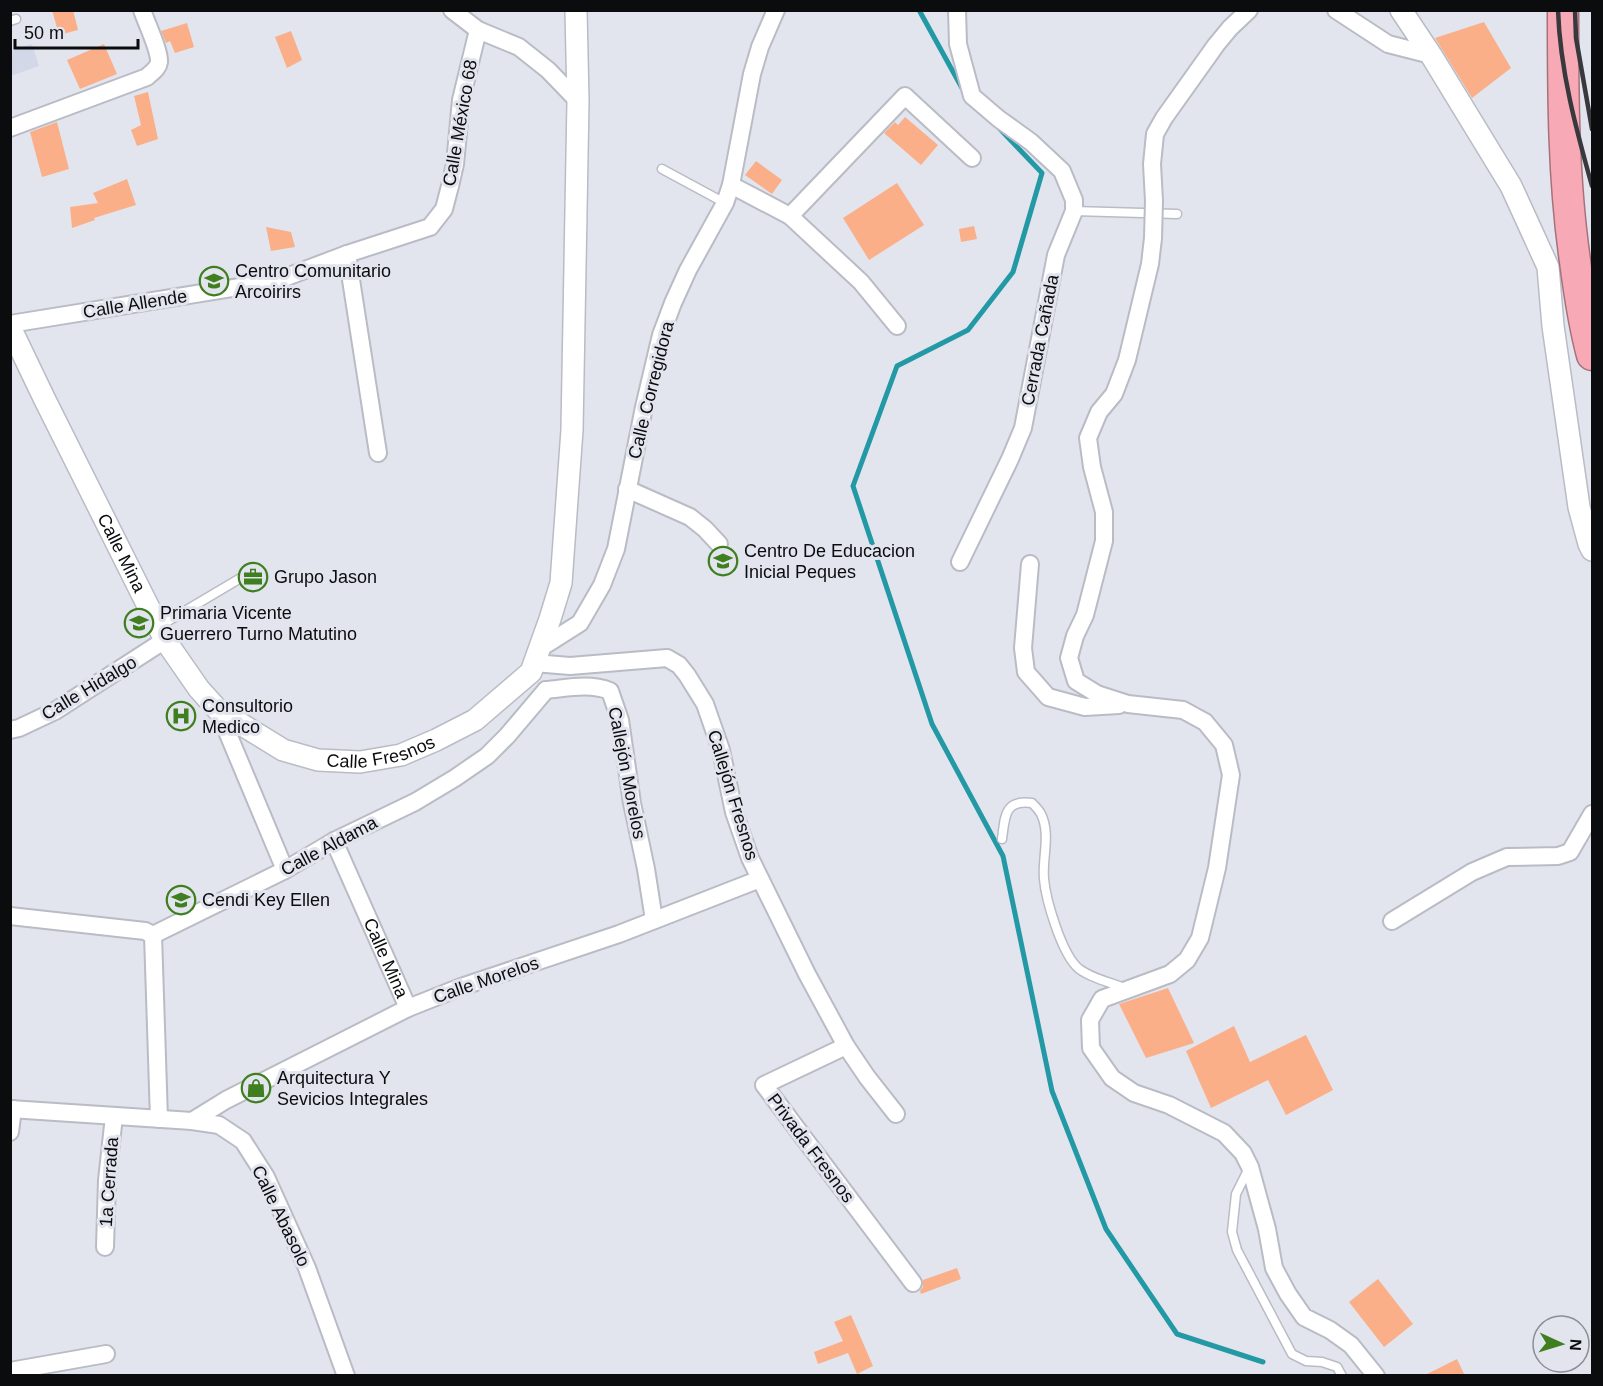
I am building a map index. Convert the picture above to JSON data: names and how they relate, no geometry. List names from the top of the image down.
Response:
{
  "streets": {
    "street": [
      "Calle México 68",
      "Calle Allende",
      "Cerrada Cañada",
      "Calle Corregidora",
      "Calle Mina",
      "Calle Hidalgo",
      "Calle Fresnos",
      "Callejón Morelos",
      "Callejón Fresnos",
      "Calle Aldama",
      "Calle Morelos",
      "Privada Fresnos",
      "1a Cerrada",
      "Calle Abasolo"
    ]
  },
  "crossings": [
    ["Calle México 68", "Calle Allende"],
    ["Calle Allende", "Calle Mina"],
    ["Calle Corregidora", "Calle Fresnos"],
    ["Calle Corregidora", "Callejón Fresnos"],
    ["Calle Mina", "Calle Hidalgo"],
    ["Calle Mina", "Calle Fresnos"],
    ["Calle Mina", "Calle Aldama"],
    ["Calle Mina", "Calle Morelos"],
    ["Calle Fresnos", "Callejón Fresnos"],
    ["Callejón Morelos", "Calle Aldama"],
    ["Callejón Morelos", "Calle Morelos"],
    ["Callejón Fresnos", "Calle Morelos"],
    ["Callejón Fresnos", "Privada Fresnos"],
    ["Calle Morelos", "Calle Abasolo"],
    ["1a Cerrada", "Calle Abasolo"]
  ],
  "places": {
    "school or university": [
      "Centro Comunitario Arcoirirs",
      "Centro De Educacion Inicial Peques",
      "Primaria Vicente Guerrero Turno Matutino",
      "Cendi Key Ellen"
    ],
    "office": ["Grupo Jason"],
    "hospital": ["Consultorio Medico"],
    "shop": ["Arquitectura Y Sevicios Integrales"]
  },
  "scale_bar": "50 m",
  "north": "right"
}
